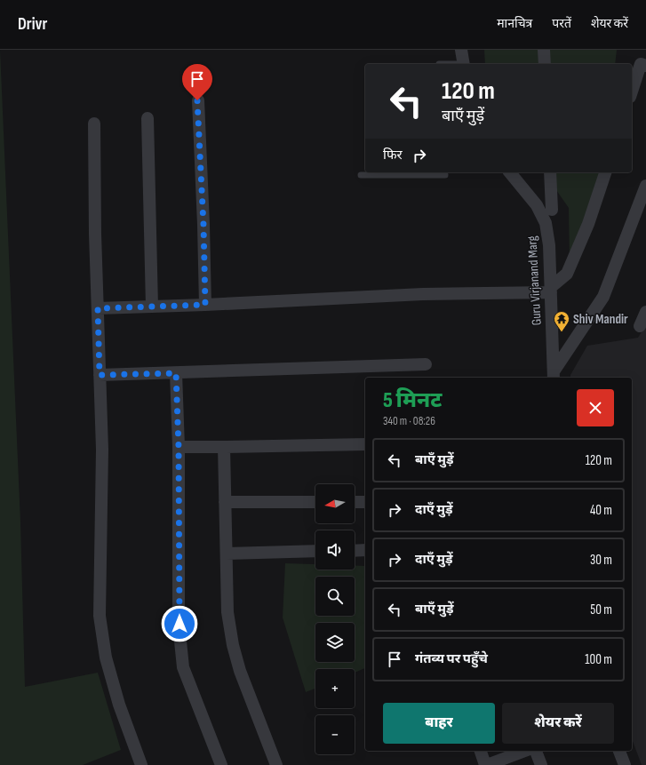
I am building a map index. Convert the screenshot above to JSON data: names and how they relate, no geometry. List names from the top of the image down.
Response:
{
  "streets": {
    "street": ["Guru Virjanand Marg"]
  },
  "places": {
    "temple": ["Shiv Mandir"]
  },
  "north": "left",
  "page": {
    "header": "Drivr",
    "nav": ["मानचित्र", "परतें", "शेयर करें"],
    "turn": ["120 m", "बाएँ मुड़ें"],
    "then": "फिर",
    "heading": ["5 मिनट", "340 m · 08:26"],
    "list": [
      {
        "name": "बाएँ मुड़ें",
        "value": "120 m"
      },
      {
        "name": "दाएँ मुड़ें",
        "value": "40 m"
      },
      {
        "name": "दाएँ मुड़ें",
        "value": "30 m"
      },
      {
        "name": "बाएँ मुड़ें",
        "value": "50 m"
      },
      {
        "name": "गंतव्य पर पहुँचे",
        "value": "100 m"
      }
    ],
    "map_buttons": ["+", "−"],
    "buttons": ["बाहर", "शेयर करें"]
  }
}
